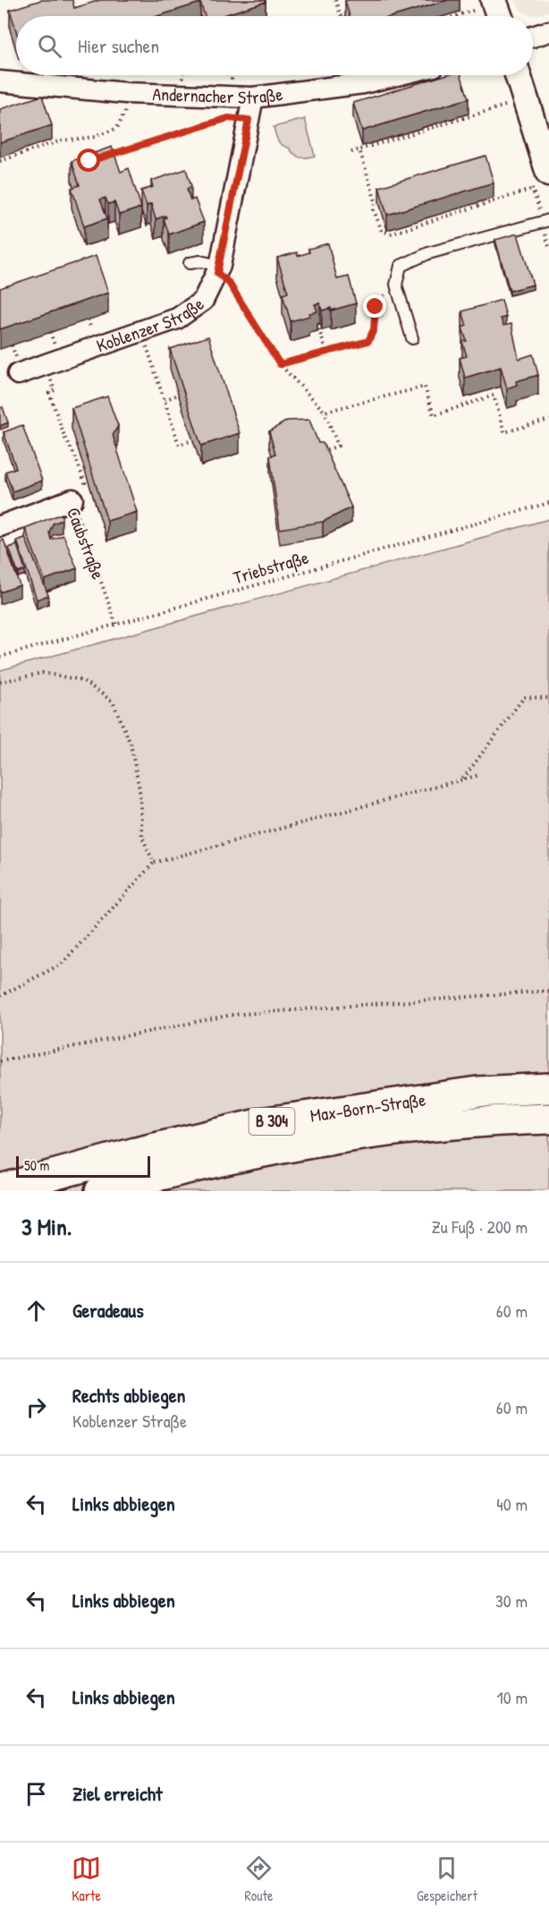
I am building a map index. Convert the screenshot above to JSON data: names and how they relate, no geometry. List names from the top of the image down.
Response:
{
  "streets": {
    "main road": ["Max-Born-Straße", "B 304"],
    "street": ["Andernacher Straße", "Koblenzer Straße", "Caubstraße"],
    "path": ["Triebstraße"]
  },
  "crossings": [
    ["Andernacher Straße", "Koblenzer Straße"],
    ["Caubstraße", "Triebstraße"]
  ],
  "scale_bar": "50 m",
  "page": {
    "search": "Hier suchen",
    "scale": "50 m",
    "heading": ["3 Min.", "Zu Fuß · 200 m"],
    "list": [
      ["Geradeaus", "60 m"],
      ["Rechts abbiegen", "Koblenzer Straße", "60 m"],
      ["Links abbiegen", "40 m"],
      ["Links abbiegen", "30 m"],
      ["Links abbiegen", "10 m"],
      "Ziel erreicht"
    ],
    "nav": ["Karte", "Route", "Gespeichert"]
  }
}
